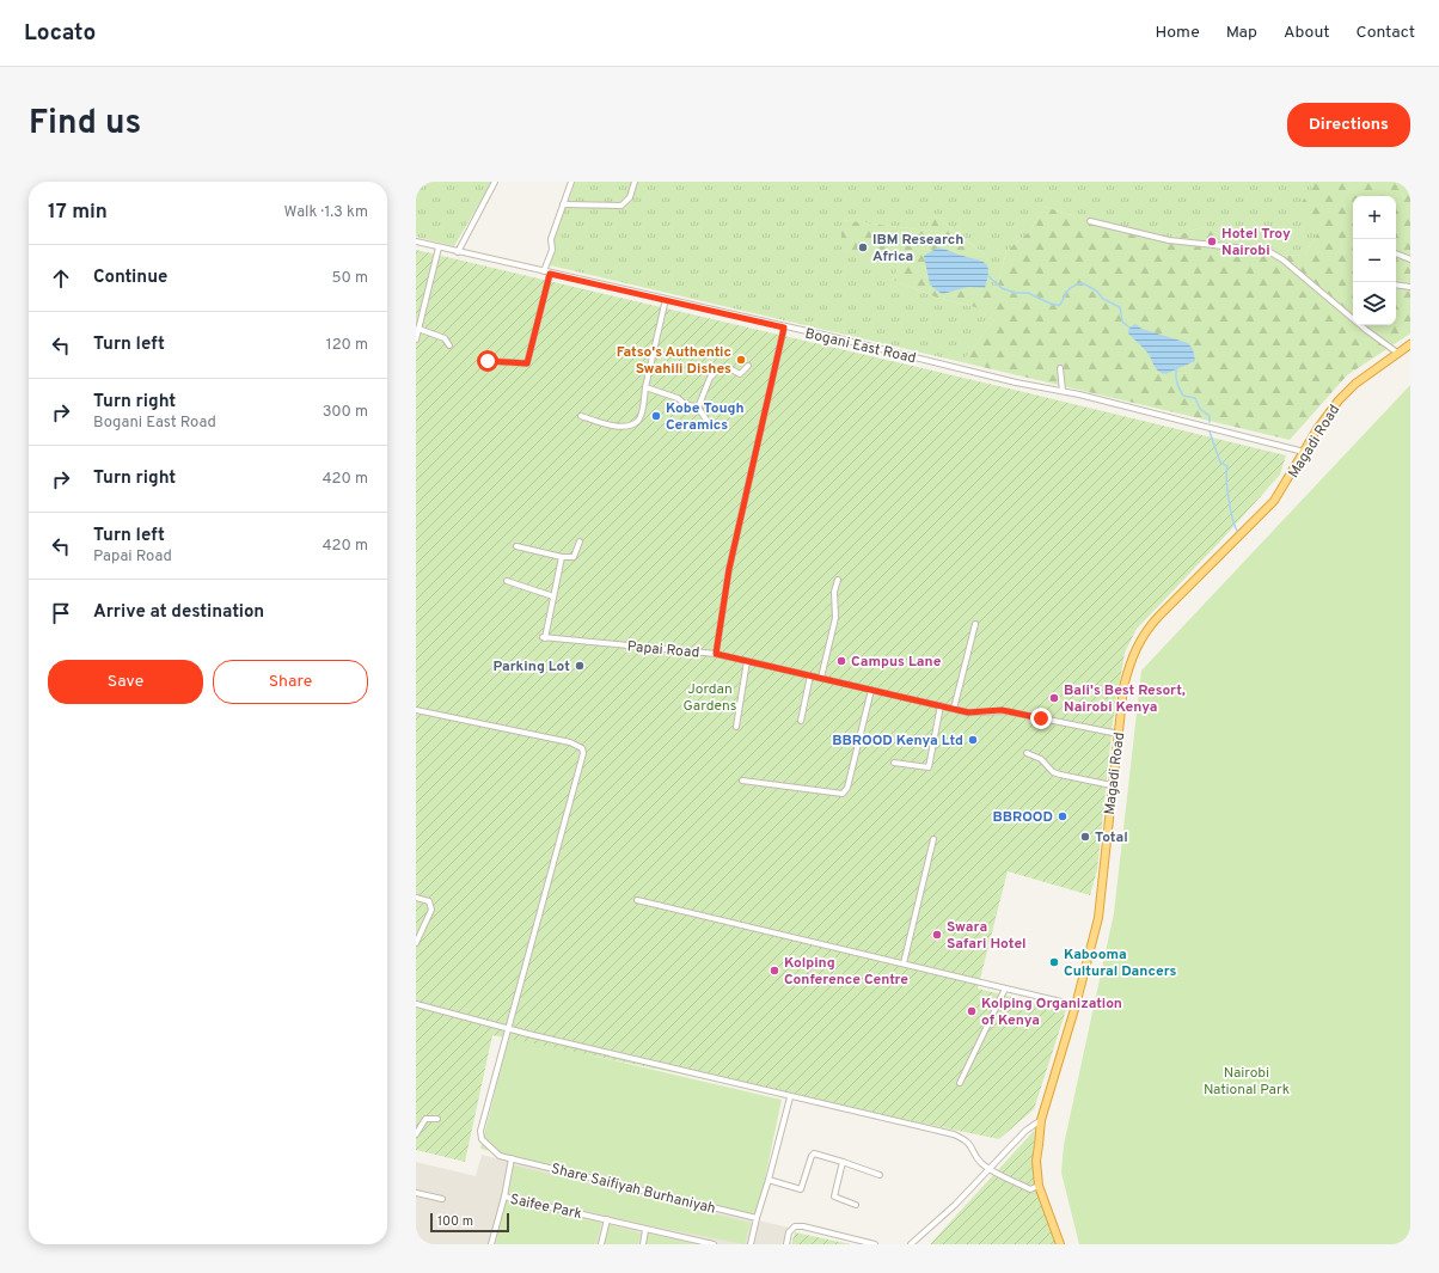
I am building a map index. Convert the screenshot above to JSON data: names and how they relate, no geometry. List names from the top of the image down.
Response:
{
  "streets": {
    "highway": ["Magadi Road"],
    "street": [
      "Bogani East Road",
      "Papai Road",
      "Share Saifiyah Burhaniyah",
      "Saifee Park"
    ]
  },
  "crossings": [
    ["Bogani East Road", "Magadi Road"],
    ["Magadi Road", "Papai Road"]
  ],
  "parks": ["Jordan Gardens", "Nairobi National Park"],
  "places": [
    "Hotel Troy Nairobi",
    "IBM Research Africa",
    "Fatso's Authentic Swahili Dishes",
    "Kobe Tough Ceramics",
    "Campus Lane",
    "Parking Lot",
    "Bali's Best Resort, Nairobi Kenya",
    "BBROOD Kenya Ltd",
    "BBROOD",
    "Total",
    "Swara Safari Hotel",
    "Kabooma Cultural Dancers",
    "Kolping Conference Centre",
    "Kolping Organization of Kenya"
  ],
  "scale_bar": "100 m",
  "page": {
    "header": "Locato",
    "nav": [
      "Home",
      "Map",
      "About",
      "Contact"
    ],
    "title": "Find us",
    "buttons": [
      "Directions",
      ["Save", "Share"]
    ],
    "heading": ["17 min", "Walk · 1.3 km"],
    "map_buttons": ["+", "−"],
    "list": [
      ["Continue", "50 m"],
      ["Turn left", "120 m"],
      ["Turn right", "Bogani East Road", "300 m"],
      ["Turn right", "420 m"],
      ["Turn left", "Papai Road", "420 m"],
      "Arrive at destination"
    ],
    "scale": "100 m"
  }
}
